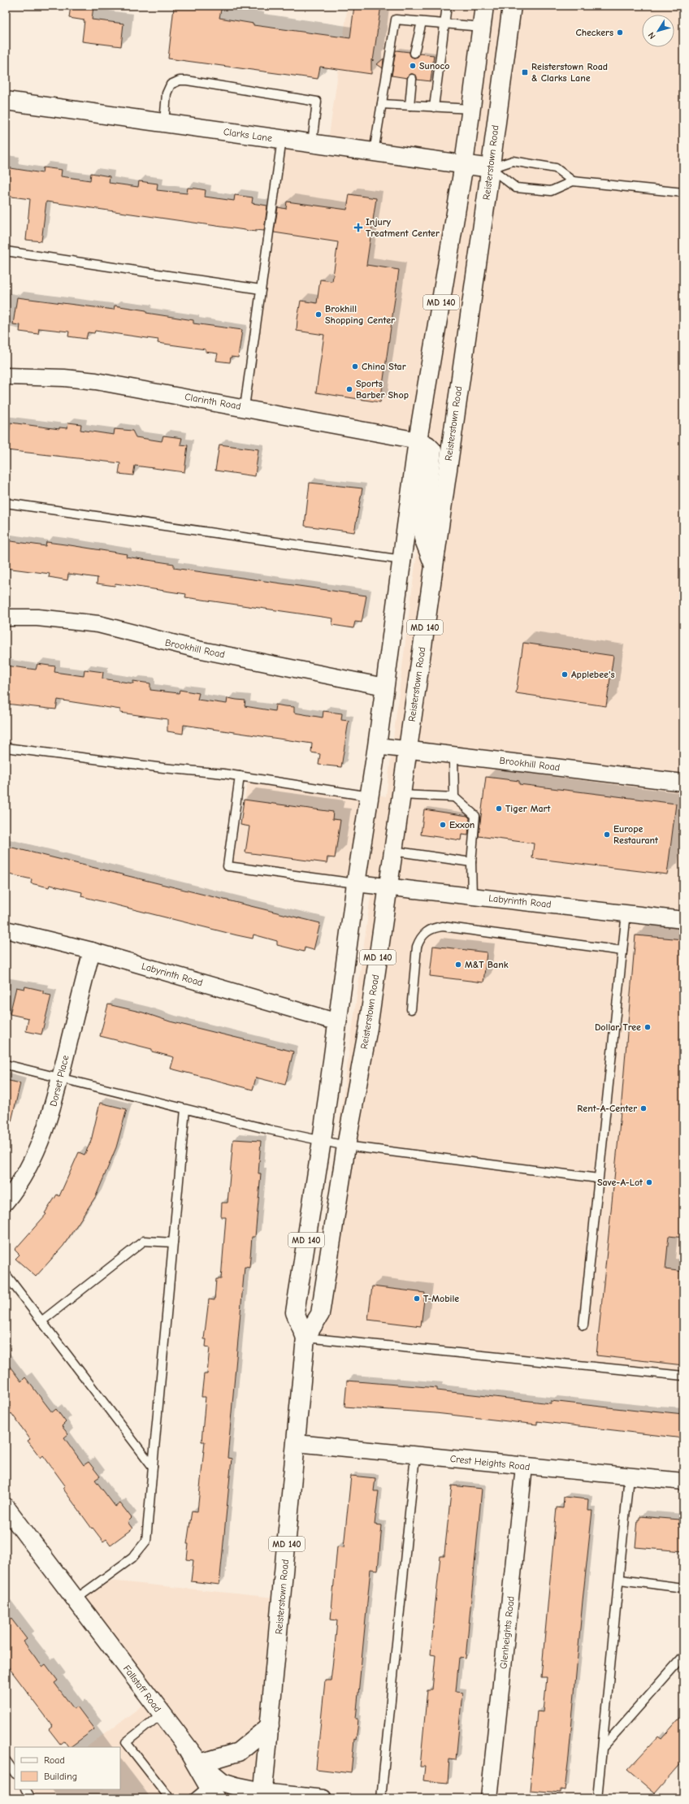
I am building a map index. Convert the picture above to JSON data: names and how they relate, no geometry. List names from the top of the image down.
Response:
{
  "streets": {
    "main road": [
      "Clarks Lane",
      "Reisterstown Road",
      "MD 140",
      "Fallstaff Road"
    ],
    "street": [
      "Clarinth Road",
      "Brookhill Road",
      "Labyrinth Road",
      "Dorset Place",
      "Crest Heights Road",
      "Glenheights Road"
    ]
  },
  "crossings": [
    ["Clarks Lane", "Reisterstown Road"],
    ["Reisterstown Road", "Clarinth Road"],
    ["Reisterstown Road", "Brookhill Road"],
    ["Reisterstown Road", "Labyrinth Road"],
    ["Reisterstown Road", "Crest Heights Road"],
    ["Reisterstown Road", "Fallstaff Road"],
    ["Labyrinth Road", "Dorset Place"],
    ["Crest Heights Road", "Glenheights Road"]
  ],
  "places": {
    "other": [
      "Checkers",
      "Sunoco",
      "Brokhill Shopping Center",
      "China Star",
      "Sports Barber Shop",
      "Applebee's",
      "Tiger Mart",
      "Exxon",
      "Europe Restaurant",
      "M&T Bank",
      "Dollar Tree",
      "Rent-A-Center",
      "Save-A-Lot",
      "T-Mobile"
    ],
    "transit": ["Reisterstown Road & Clarks Lane"],
    "health": ["Injury Treatment Center"]
  },
  "legend": ["Road", "Building"],
  "north": "bottom left"
}
